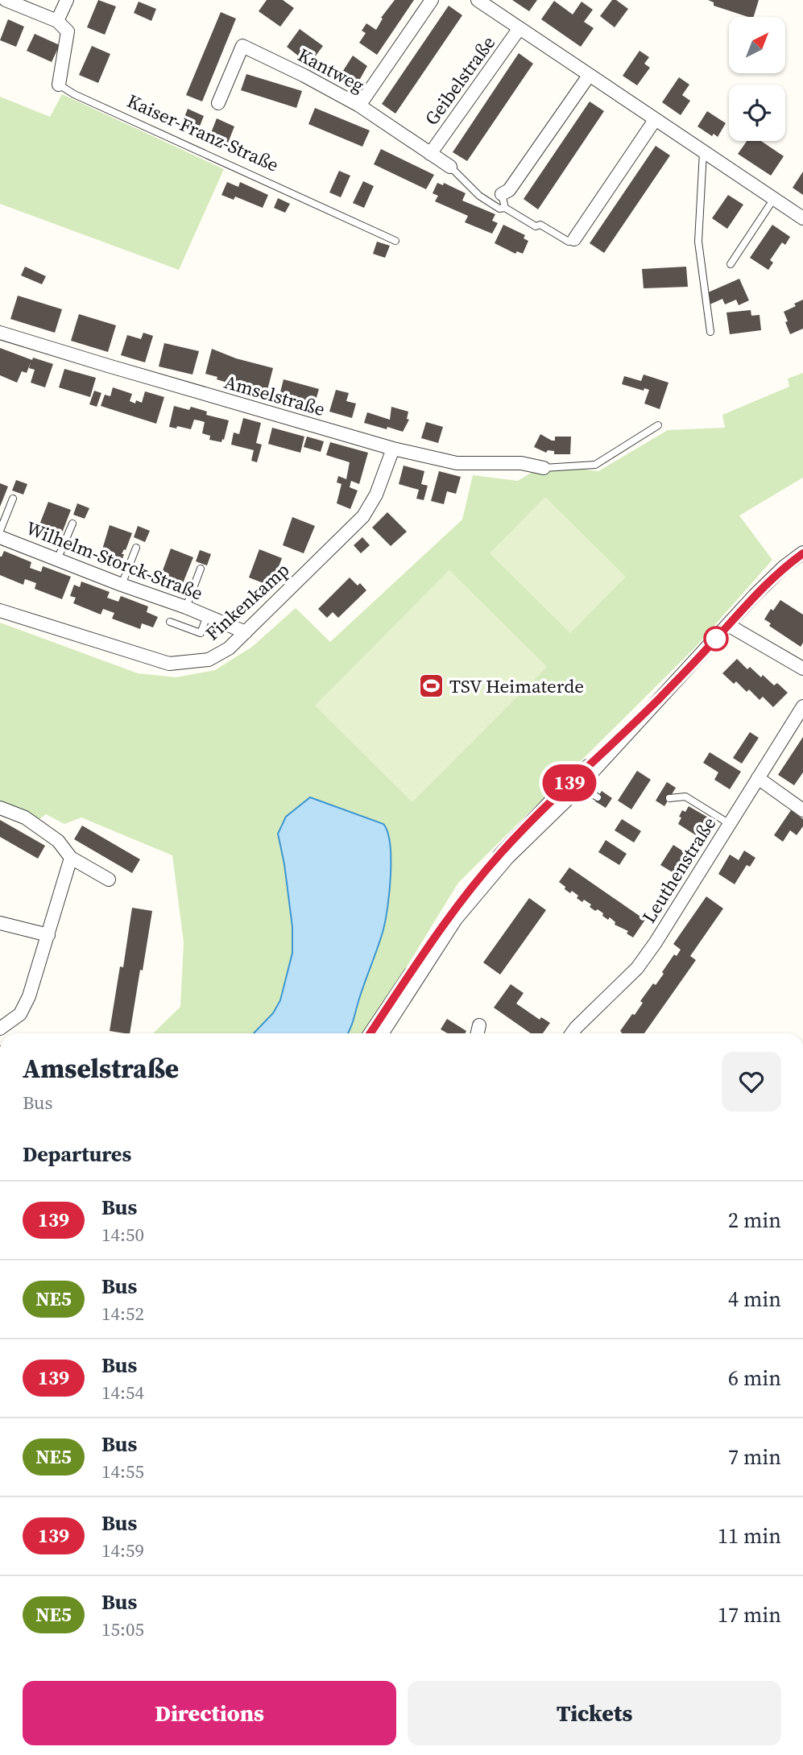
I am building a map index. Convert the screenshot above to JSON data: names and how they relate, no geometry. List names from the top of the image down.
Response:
{
  "streets": {
    "street": [
      "Kantweg",
      "Geibelstraße",
      "Kaiser-Franz-Straße",
      "Amselstraße",
      "Wilhelm-Storck-Straße",
      "Finkenkamp",
      "Leuthenstraße"
    ]
  },
  "crossings": [
    ["Kantweg", "Geibelstraße"],
    ["Amselstraße", "Finkenkamp"],
    ["Wilhelm-Storck-Straße", "Finkenkamp"]
  ],
  "places": {
    "sports": ["TSV Heimaterde"]
  },
  "lines": ["bus line 139"],
  "north": "top right",
  "page": {
    "on_map": "139",
    "heading": [
      ["Amselstraße", "Bus"],
      "Departures"
    ],
    "list": [
      {
        "mark": "139",
        "name": "Bus",
        "note": "14:50",
        "value": "2 min"
      },
      {
        "mark": "NE5",
        "name": "Bus",
        "note": "14:52",
        "value": "4 min"
      },
      {
        "mark": "139",
        "name": "Bus",
        "note": "14:54",
        "value": "6 min"
      },
      {
        "mark": "NE5",
        "name": "Bus",
        "note": "14:55",
        "value": "7 min"
      },
      {
        "mark": "139",
        "name": "Bus",
        "note": "14:59",
        "value": "11 min"
      },
      {
        "mark": "NE5",
        "name": "Bus",
        "note": "15:05",
        "value": "17 min"
      }
    ],
    "buttons": ["Directions", "Tickets"]
  }
}
